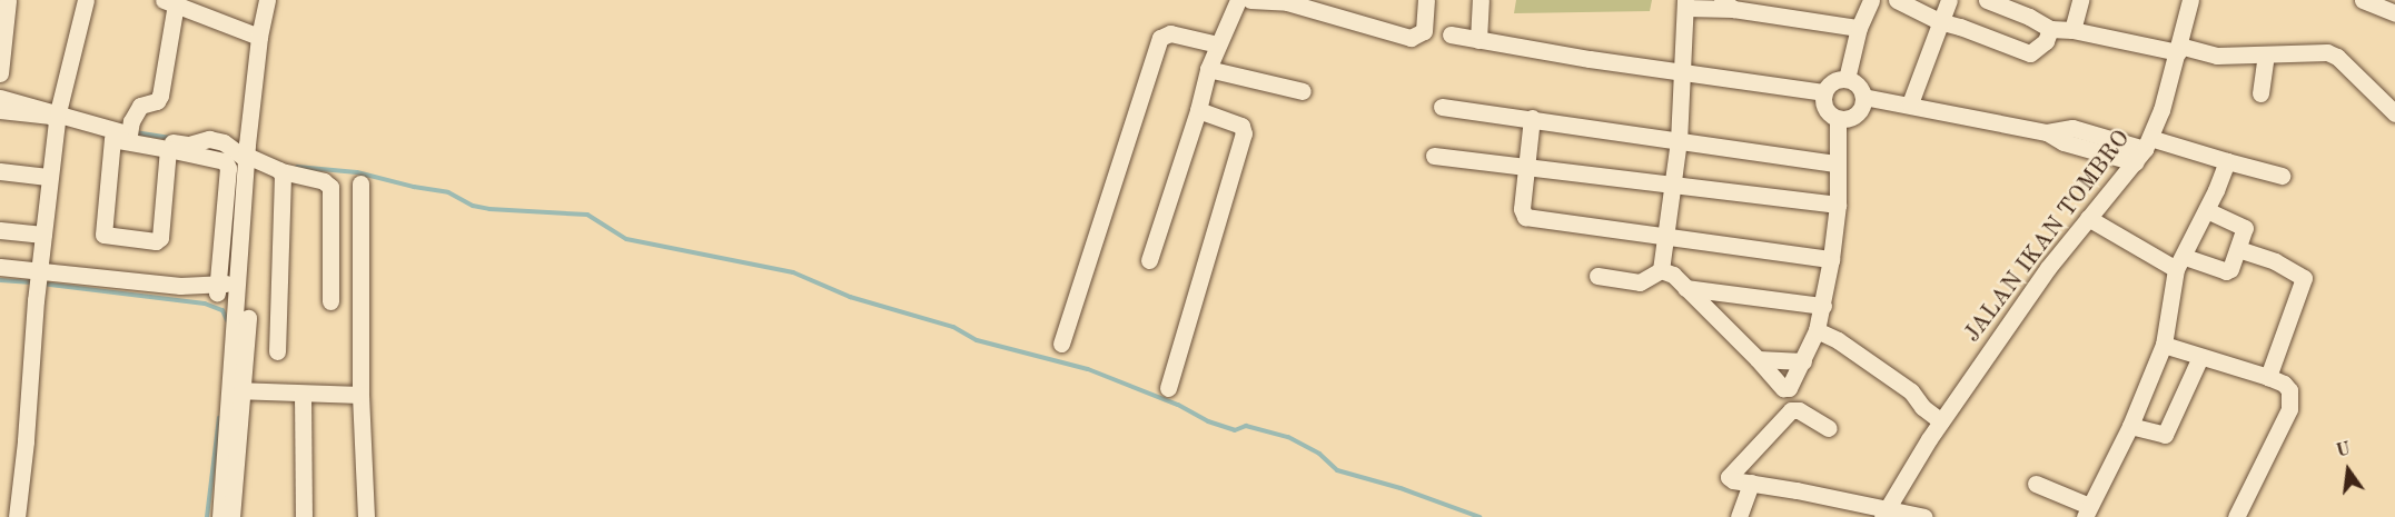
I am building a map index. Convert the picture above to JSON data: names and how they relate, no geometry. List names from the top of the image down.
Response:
{
  "streets": {
    "street": ["JALAN IKAN TOMBRO"]
  },
  "north": "top"
}
